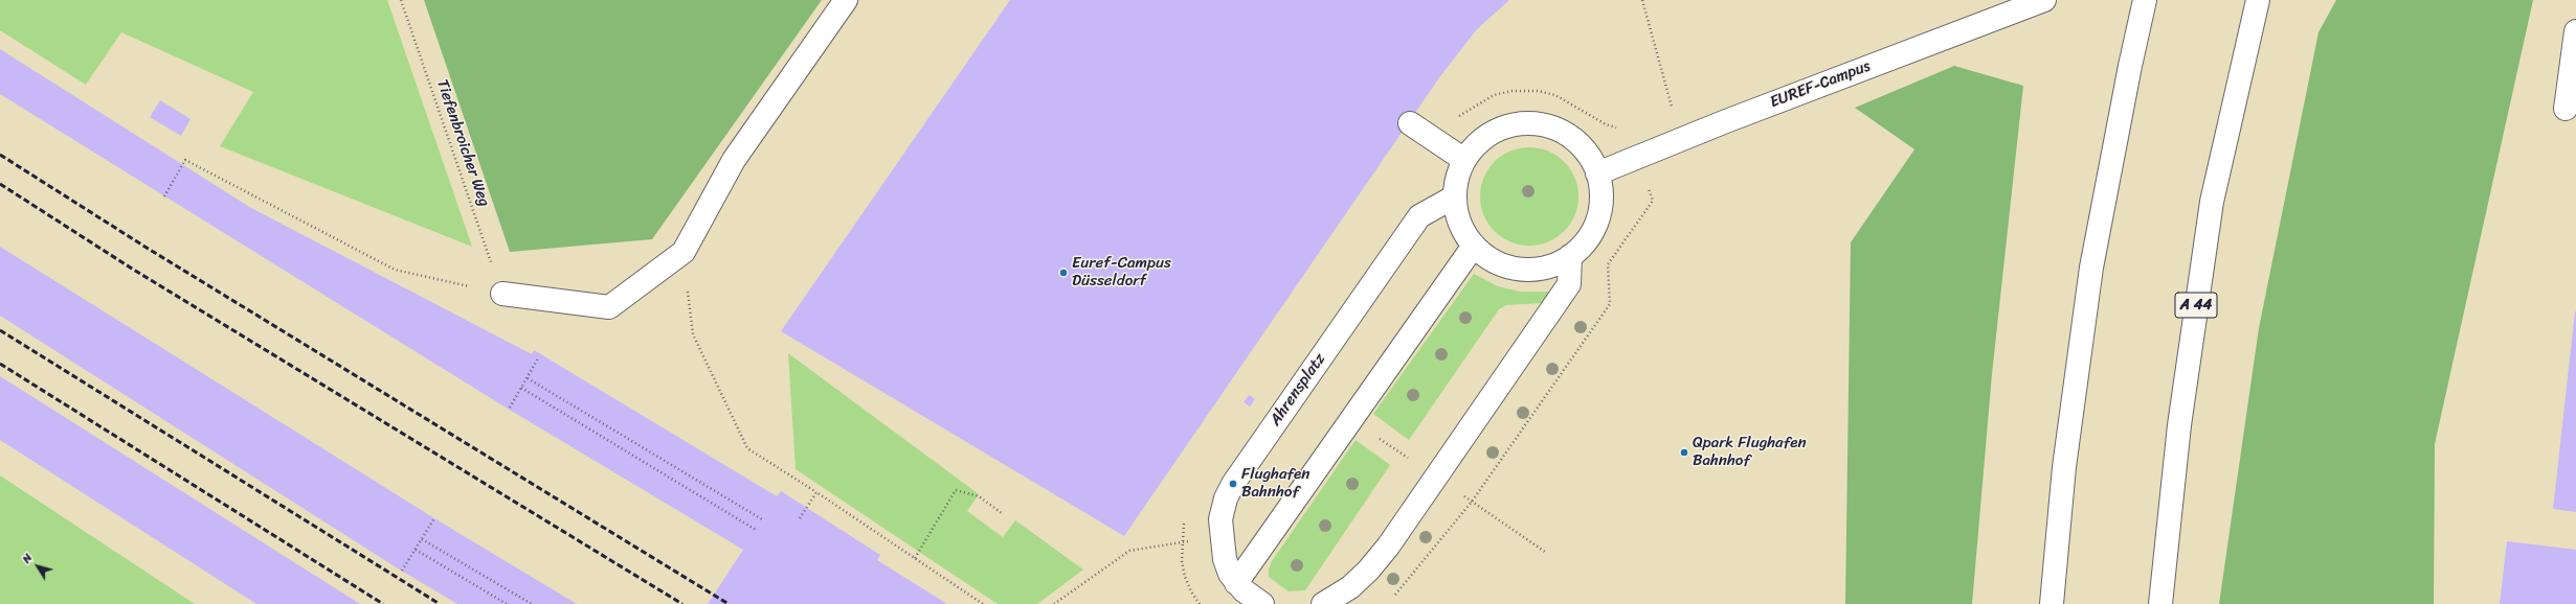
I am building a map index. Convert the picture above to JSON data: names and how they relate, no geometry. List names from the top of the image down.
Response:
{
  "streets": {
    "main road": ["EUREF-Campus", "A 44", "Ahrensplatz"],
    "path": ["Tiefenbroicher Weg"]
  },
  "crossings": [
    ["EUREF-Campus", "Ahrensplatz"]
  ],
  "places": ["Euref-Campus Düsseldorf", "Qpark Flughafen Bahnhof", "Flughafen Bahnhof"],
  "north": "top left"
}
